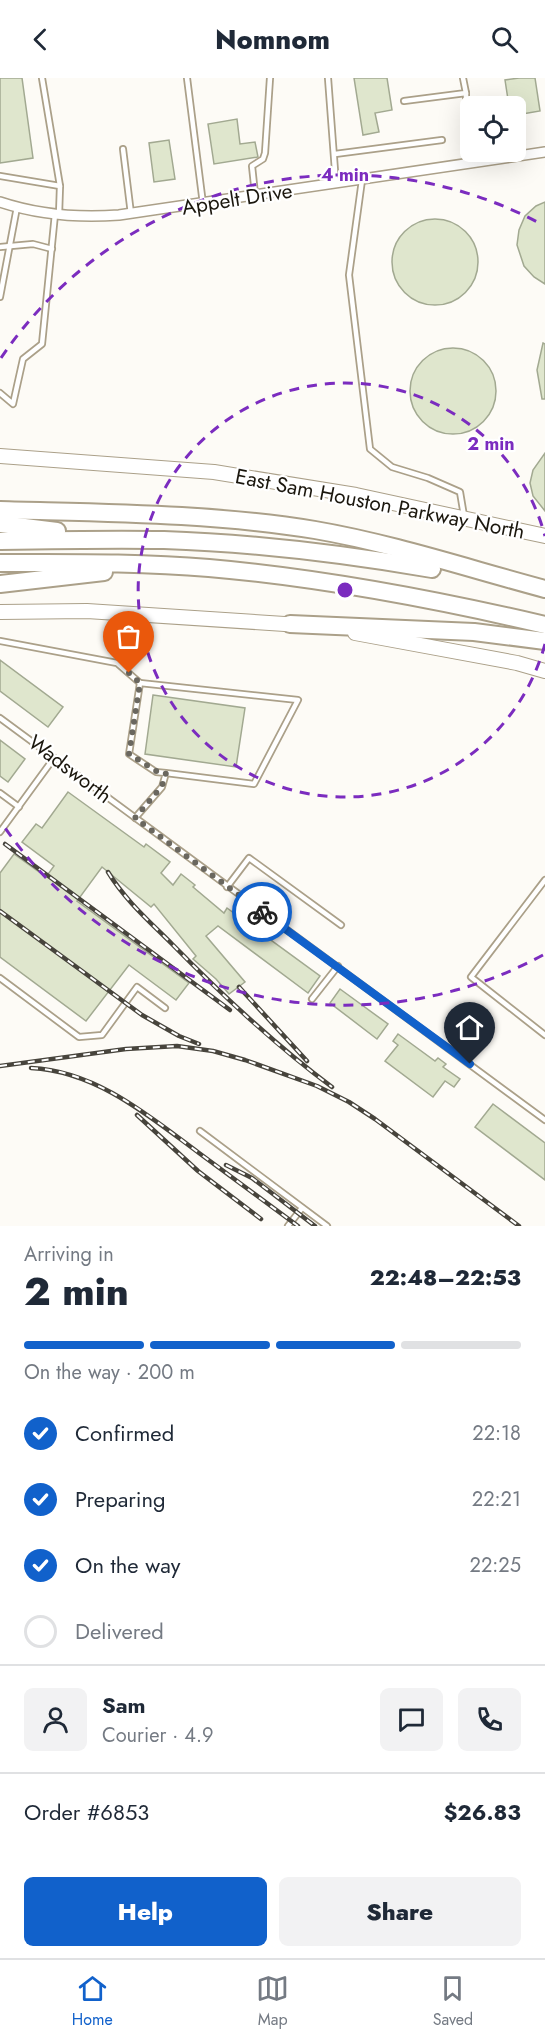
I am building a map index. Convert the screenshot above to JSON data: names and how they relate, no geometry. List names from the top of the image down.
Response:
{
  "streets": {
    "main road": ["East Sam Houston Parkway North"],
    "street": ["Appelt Drive"],
    "lane": ["Wadsworth"]
  },
  "page": {
    "header": "Nomnom",
    "heading": ["2 min", "Arriving in", "22:48–22:53"],
    "panel": [
      "Sam",
      "Courier · 4.9",
      "Order #6853",
      "$26.83"
    ],
    "bar": "On the way · 200 m",
    "list": [
      ["Confirmed", "22:18"],
      ["Preparing", "22:21"],
      ["On the way", "22:25"],
      "Delivered"
    ],
    "buttons": ["Help", "Share"],
    "tabs": ["Home", "Map", "Saved"]
  },
  "rings": ["4 min", "2 min"]
}
